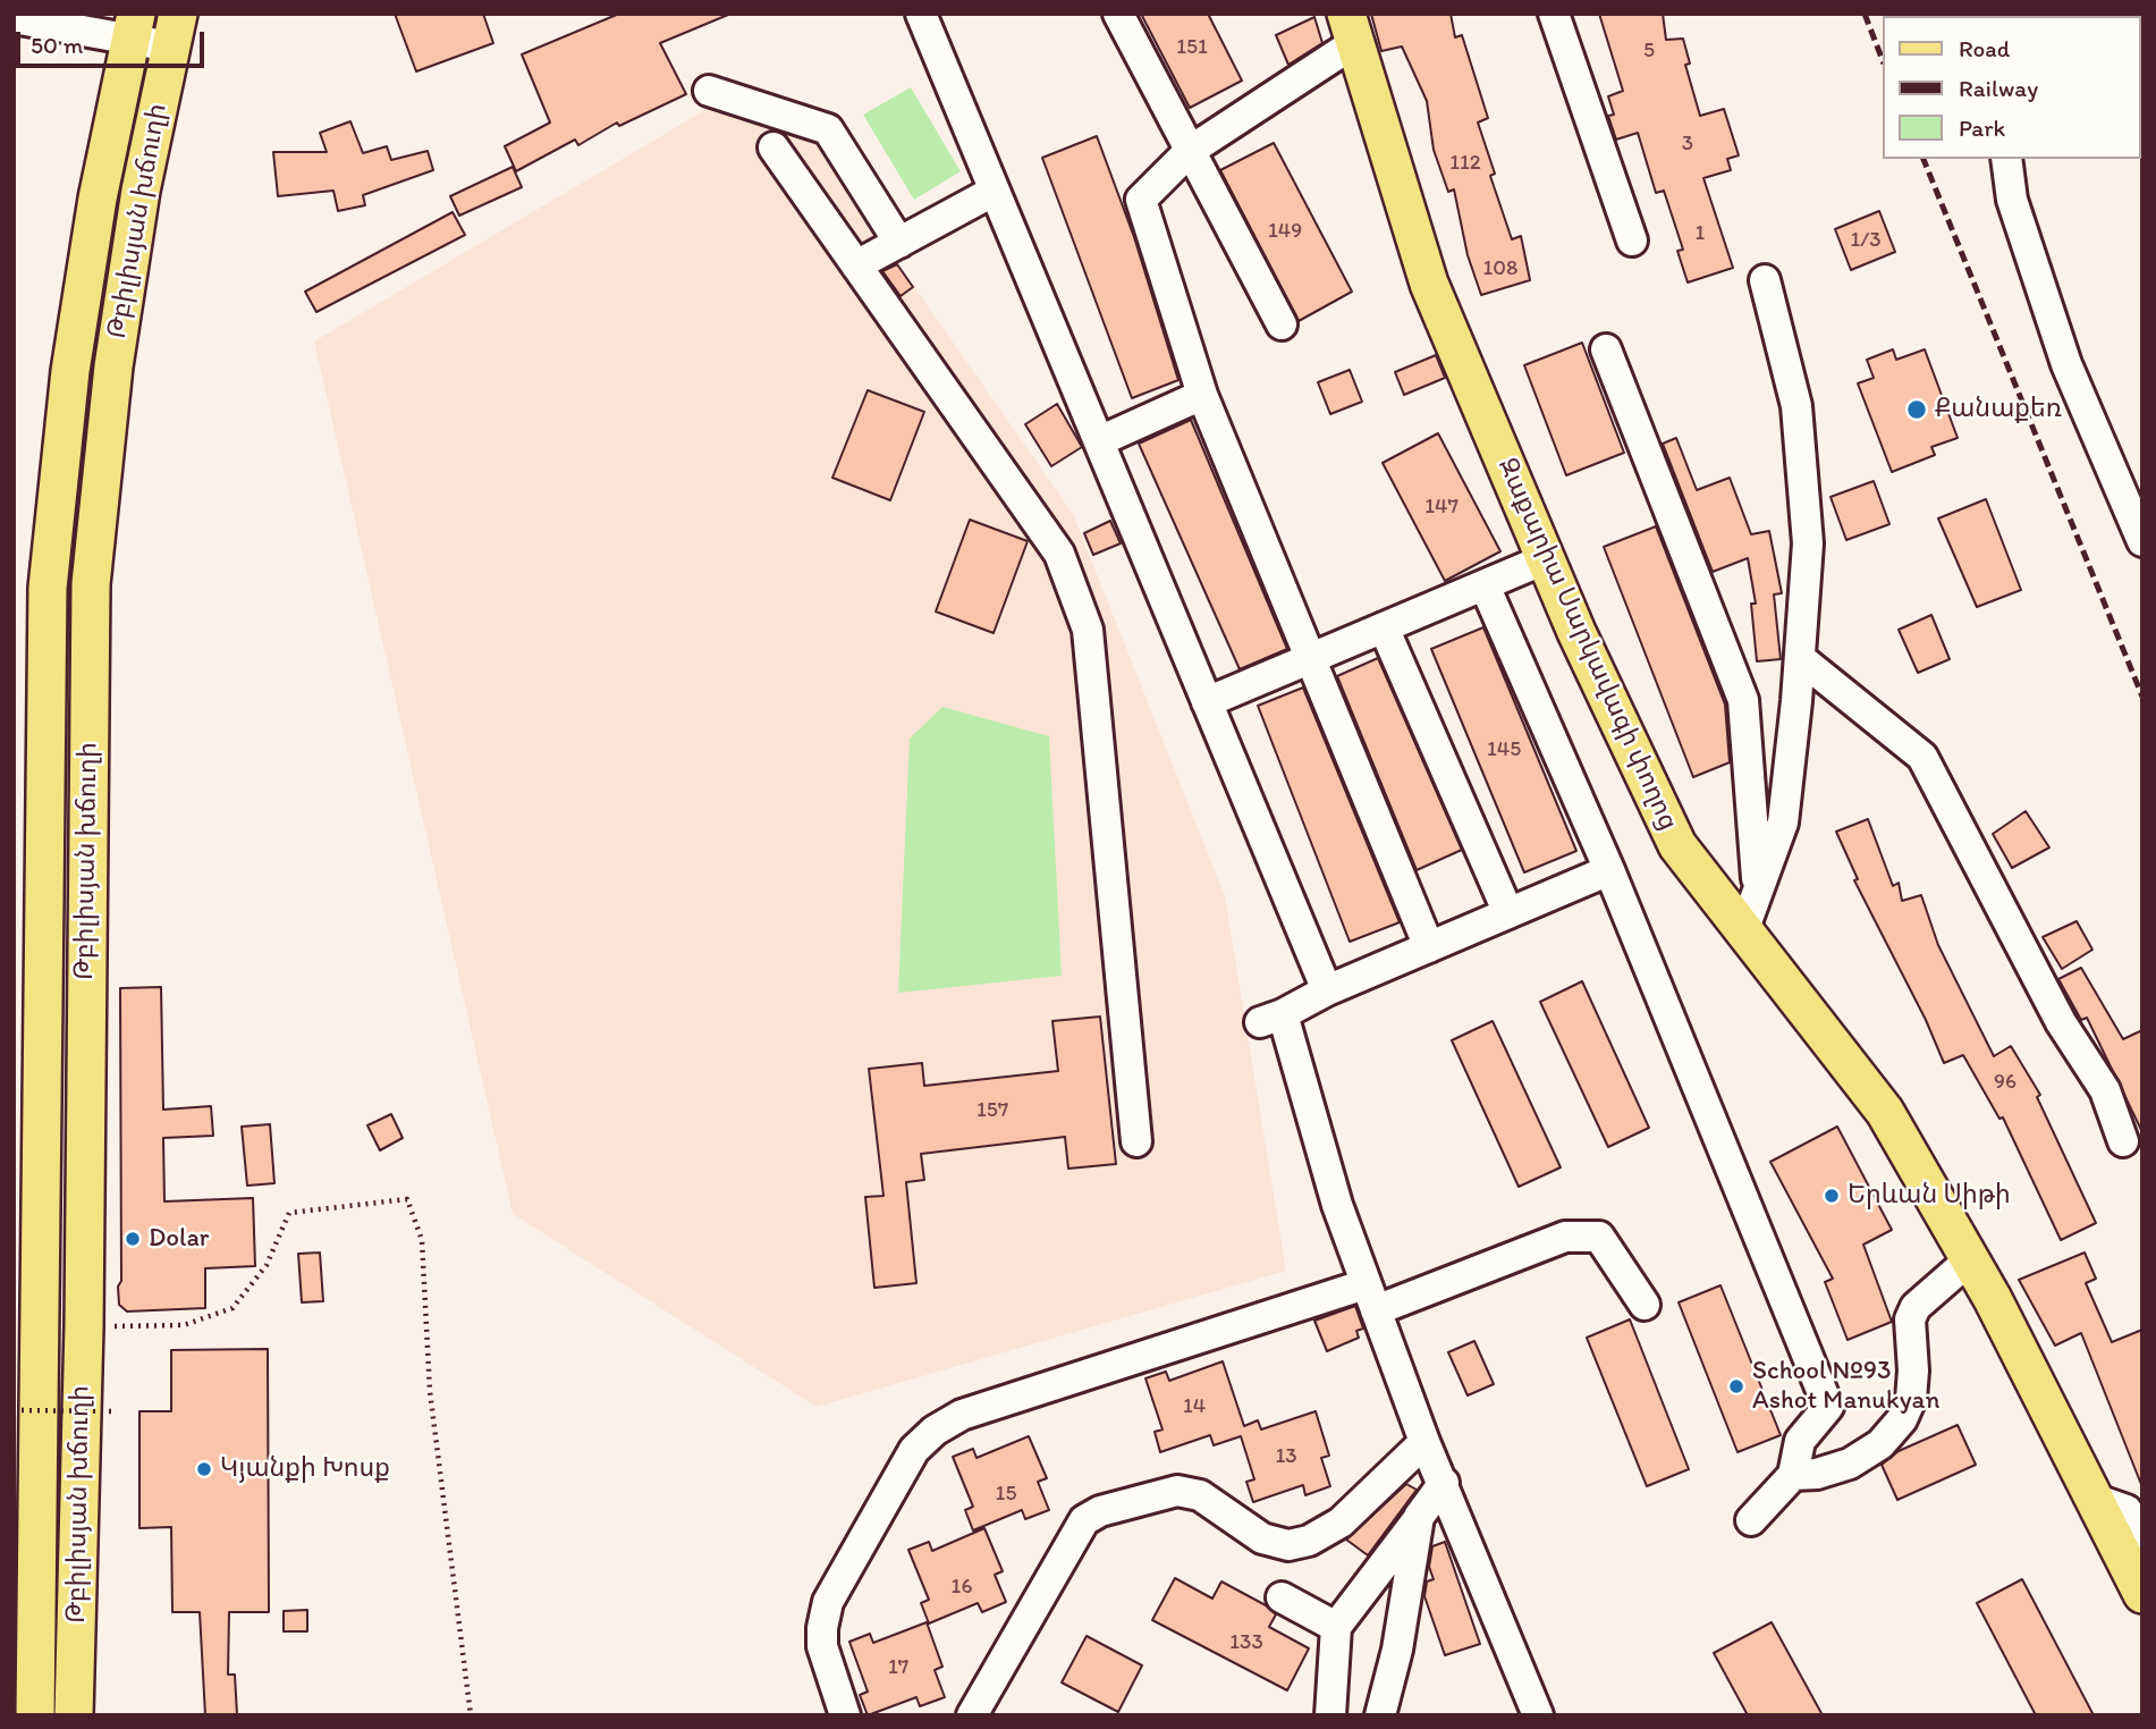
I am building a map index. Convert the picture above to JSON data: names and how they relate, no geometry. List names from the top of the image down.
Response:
{
  "streets": {
    "main road": ["Թբիլիսյան խճուղի", "Զաքարիա Սարկավագի փողոց"]
  },
  "places": [
    "Քանաքեռ",
    "Երևան Սիթի",
    "Dolar",
    "School №93 Ashot Manukyan",
    "Կյանքի Խոսք"
  ],
  "house_numbers": [
    "151",
    "5",
    "3",
    "112",
    "149",
    "1",
    "1/3",
    "108",
    "147",
    "145",
    "96",
    "157",
    "14",
    "13",
    "15",
    "16",
    "133",
    "17"
  ],
  "legend": ["Road", "Railway", "Park"],
  "scale_bar": "50 m"
}
